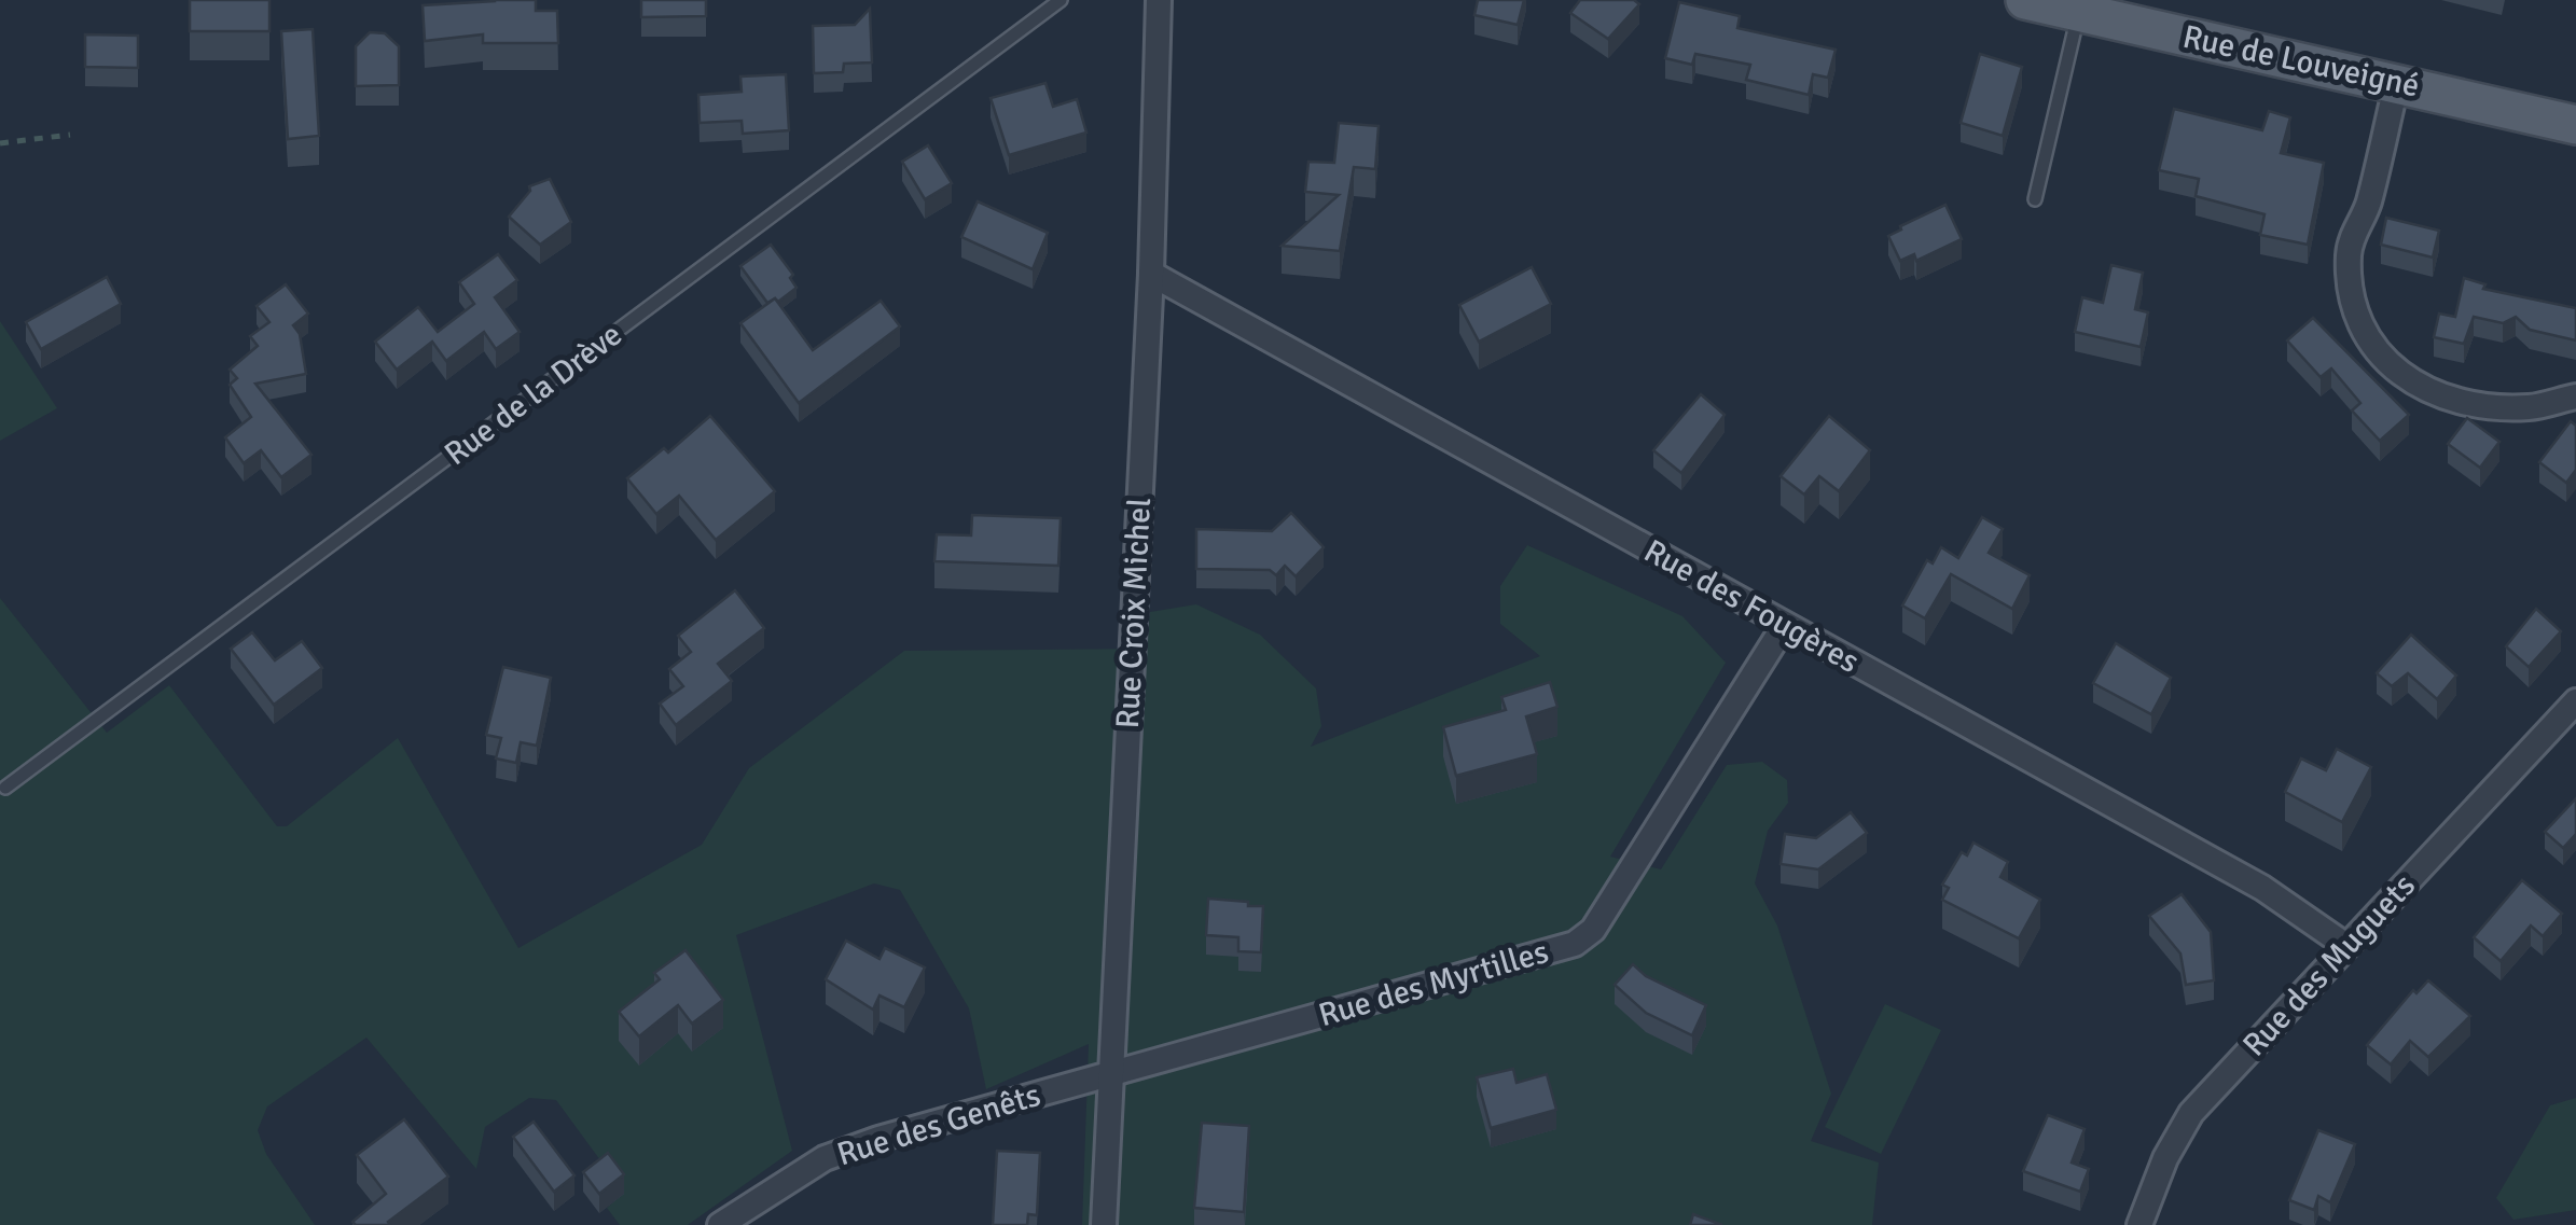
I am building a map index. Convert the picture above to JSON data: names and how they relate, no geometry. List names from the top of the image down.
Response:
{
  "streets": {
    "main road": ["Rue de Louveigné"],
    "street": [
      "Rue des Fougères",
      "Rue Croix Michel",
      "Rue des Muguets",
      "Rue des Myrtilles",
      "Rue des Genêts"
    ],
    "lane": ["Rue de la Drève"]
  },
  "crossings": [
    ["Rue des Fougères", "Rue Croix Michel"],
    ["Rue des Fougères", "Rue des Muguets"],
    ["Rue des Fougères", "Rue des Myrtilles"],
    ["Rue Croix Michel", "Rue des Myrtilles"],
    ["Rue Croix Michel", "Rue des Genêts"],
    ["Rue des Myrtilles", "Rue des Genêts"]
  ]
}
